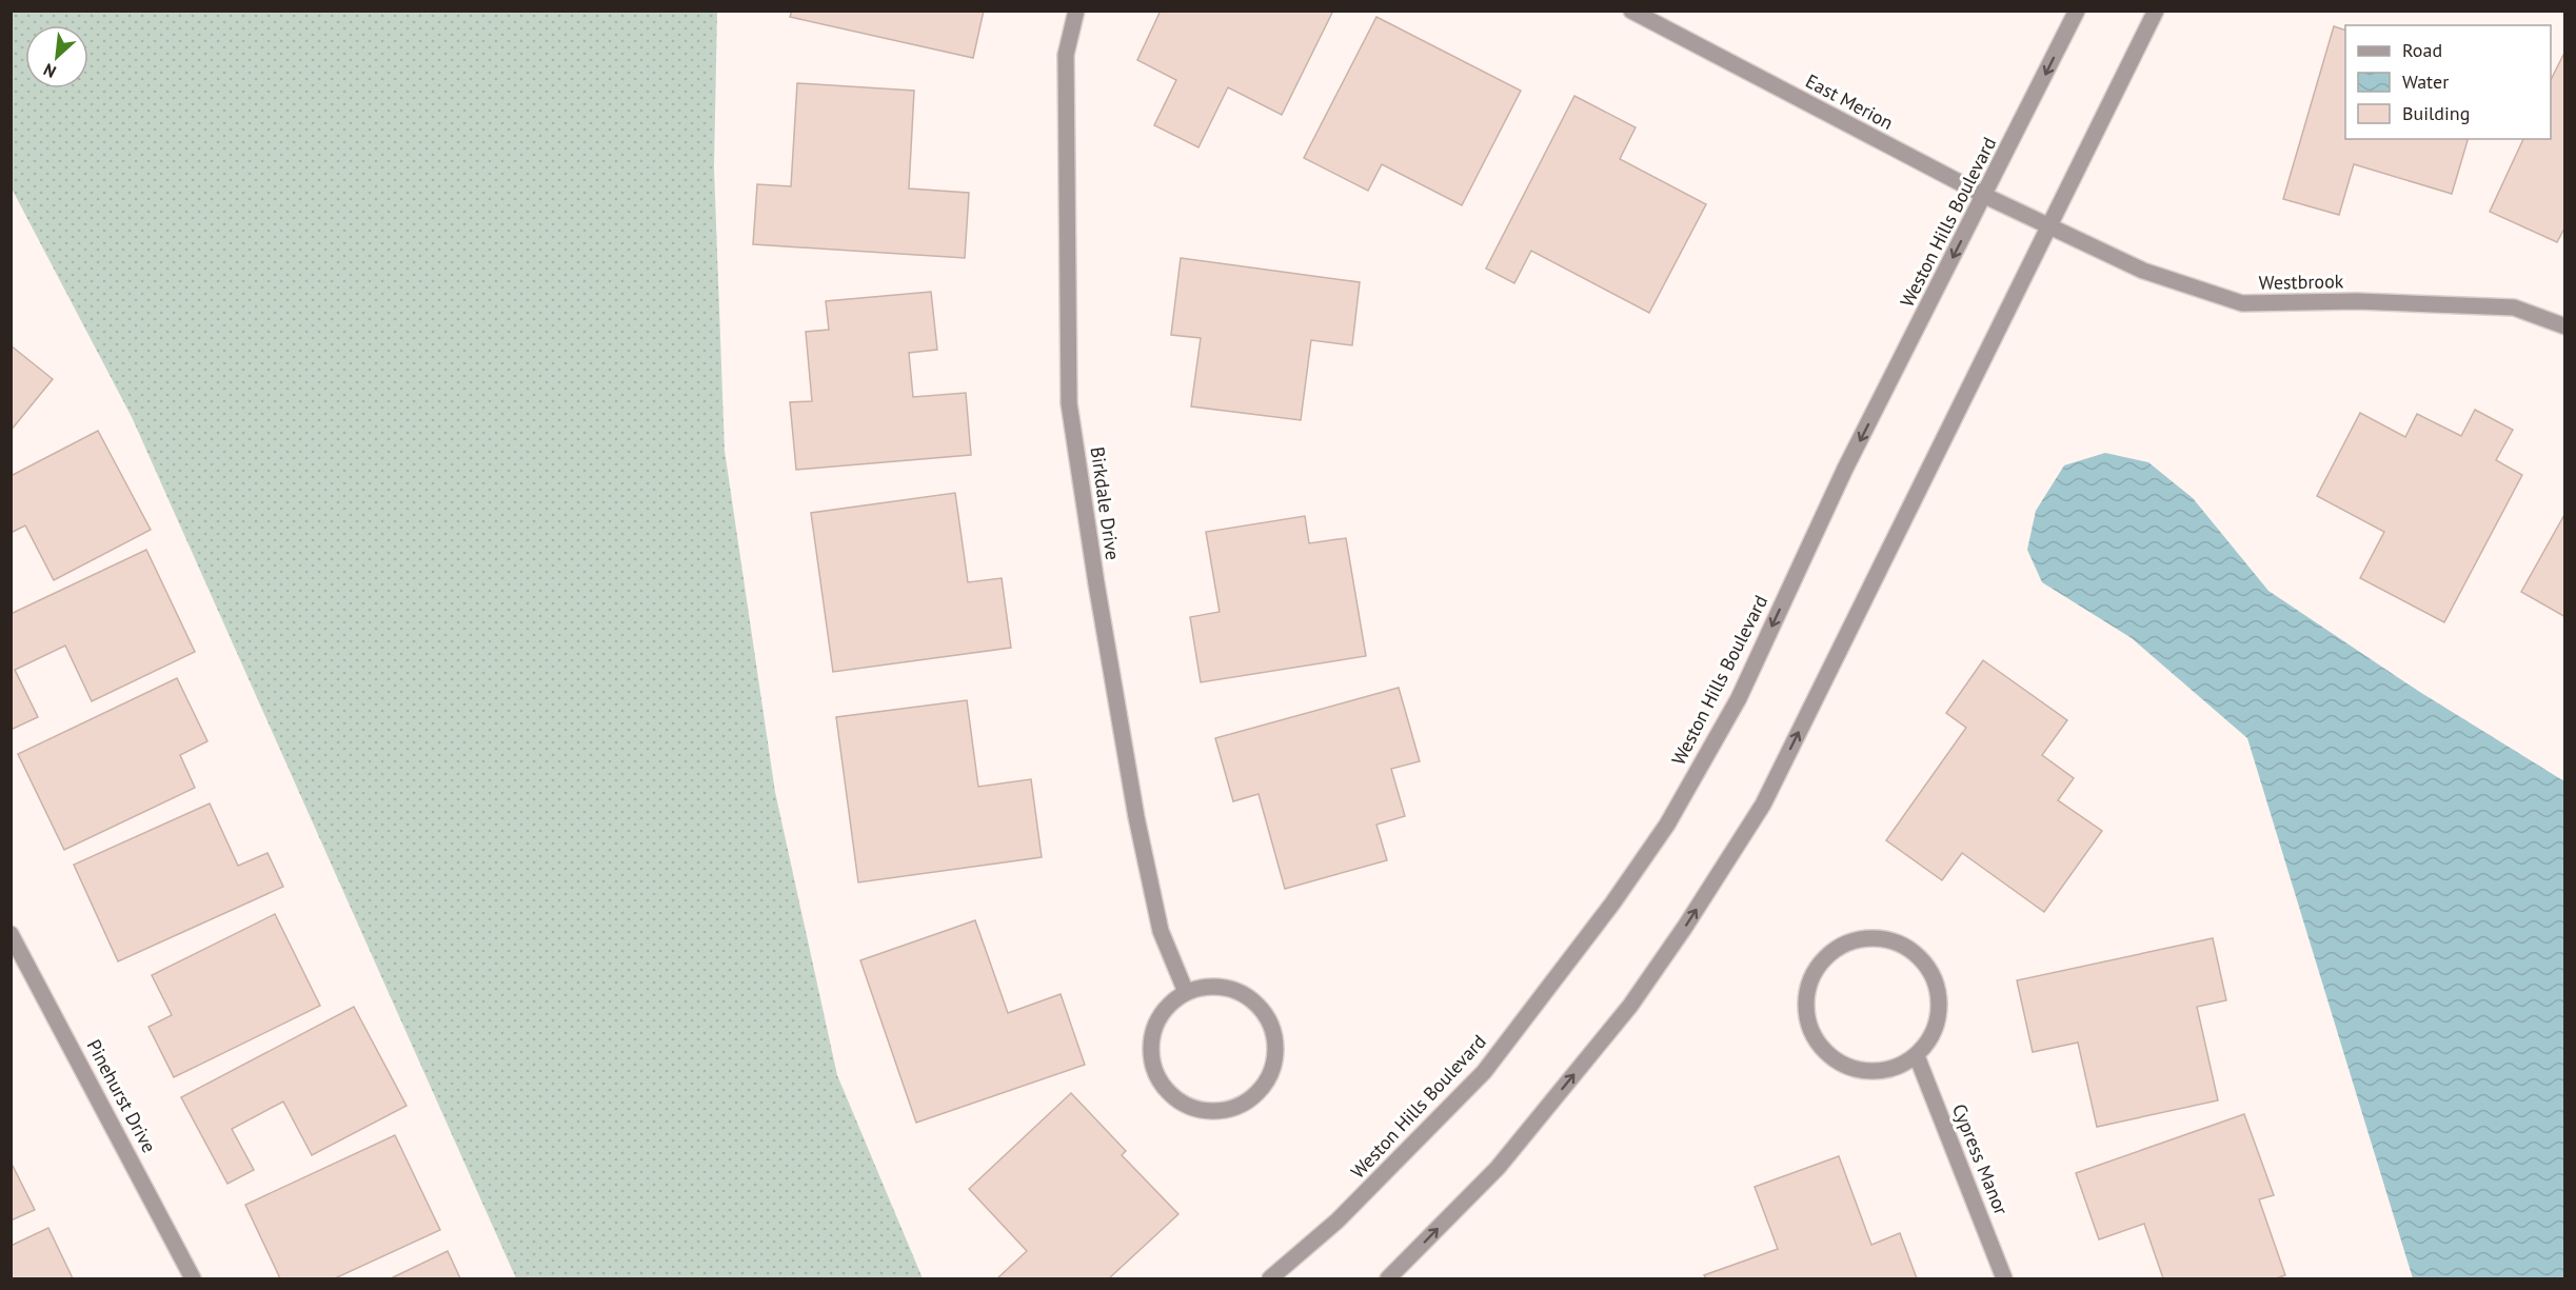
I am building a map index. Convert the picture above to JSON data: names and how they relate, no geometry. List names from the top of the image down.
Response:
{
  "streets": {
    "street": [
      "East Merion",
      "Weston Hills Boulevard",
      "Westbrook",
      "Birkdale Drive",
      "Pinehurst Drive",
      "Cypress Manor"
    ]
  },
  "crossings": [
    ["East Merion", "Weston Hills Boulevard"],
    ["East Merion", "Westbrook"]
  ],
  "legend": ["Road", "Water", "Building"],
  "north": "bottom left"
}
